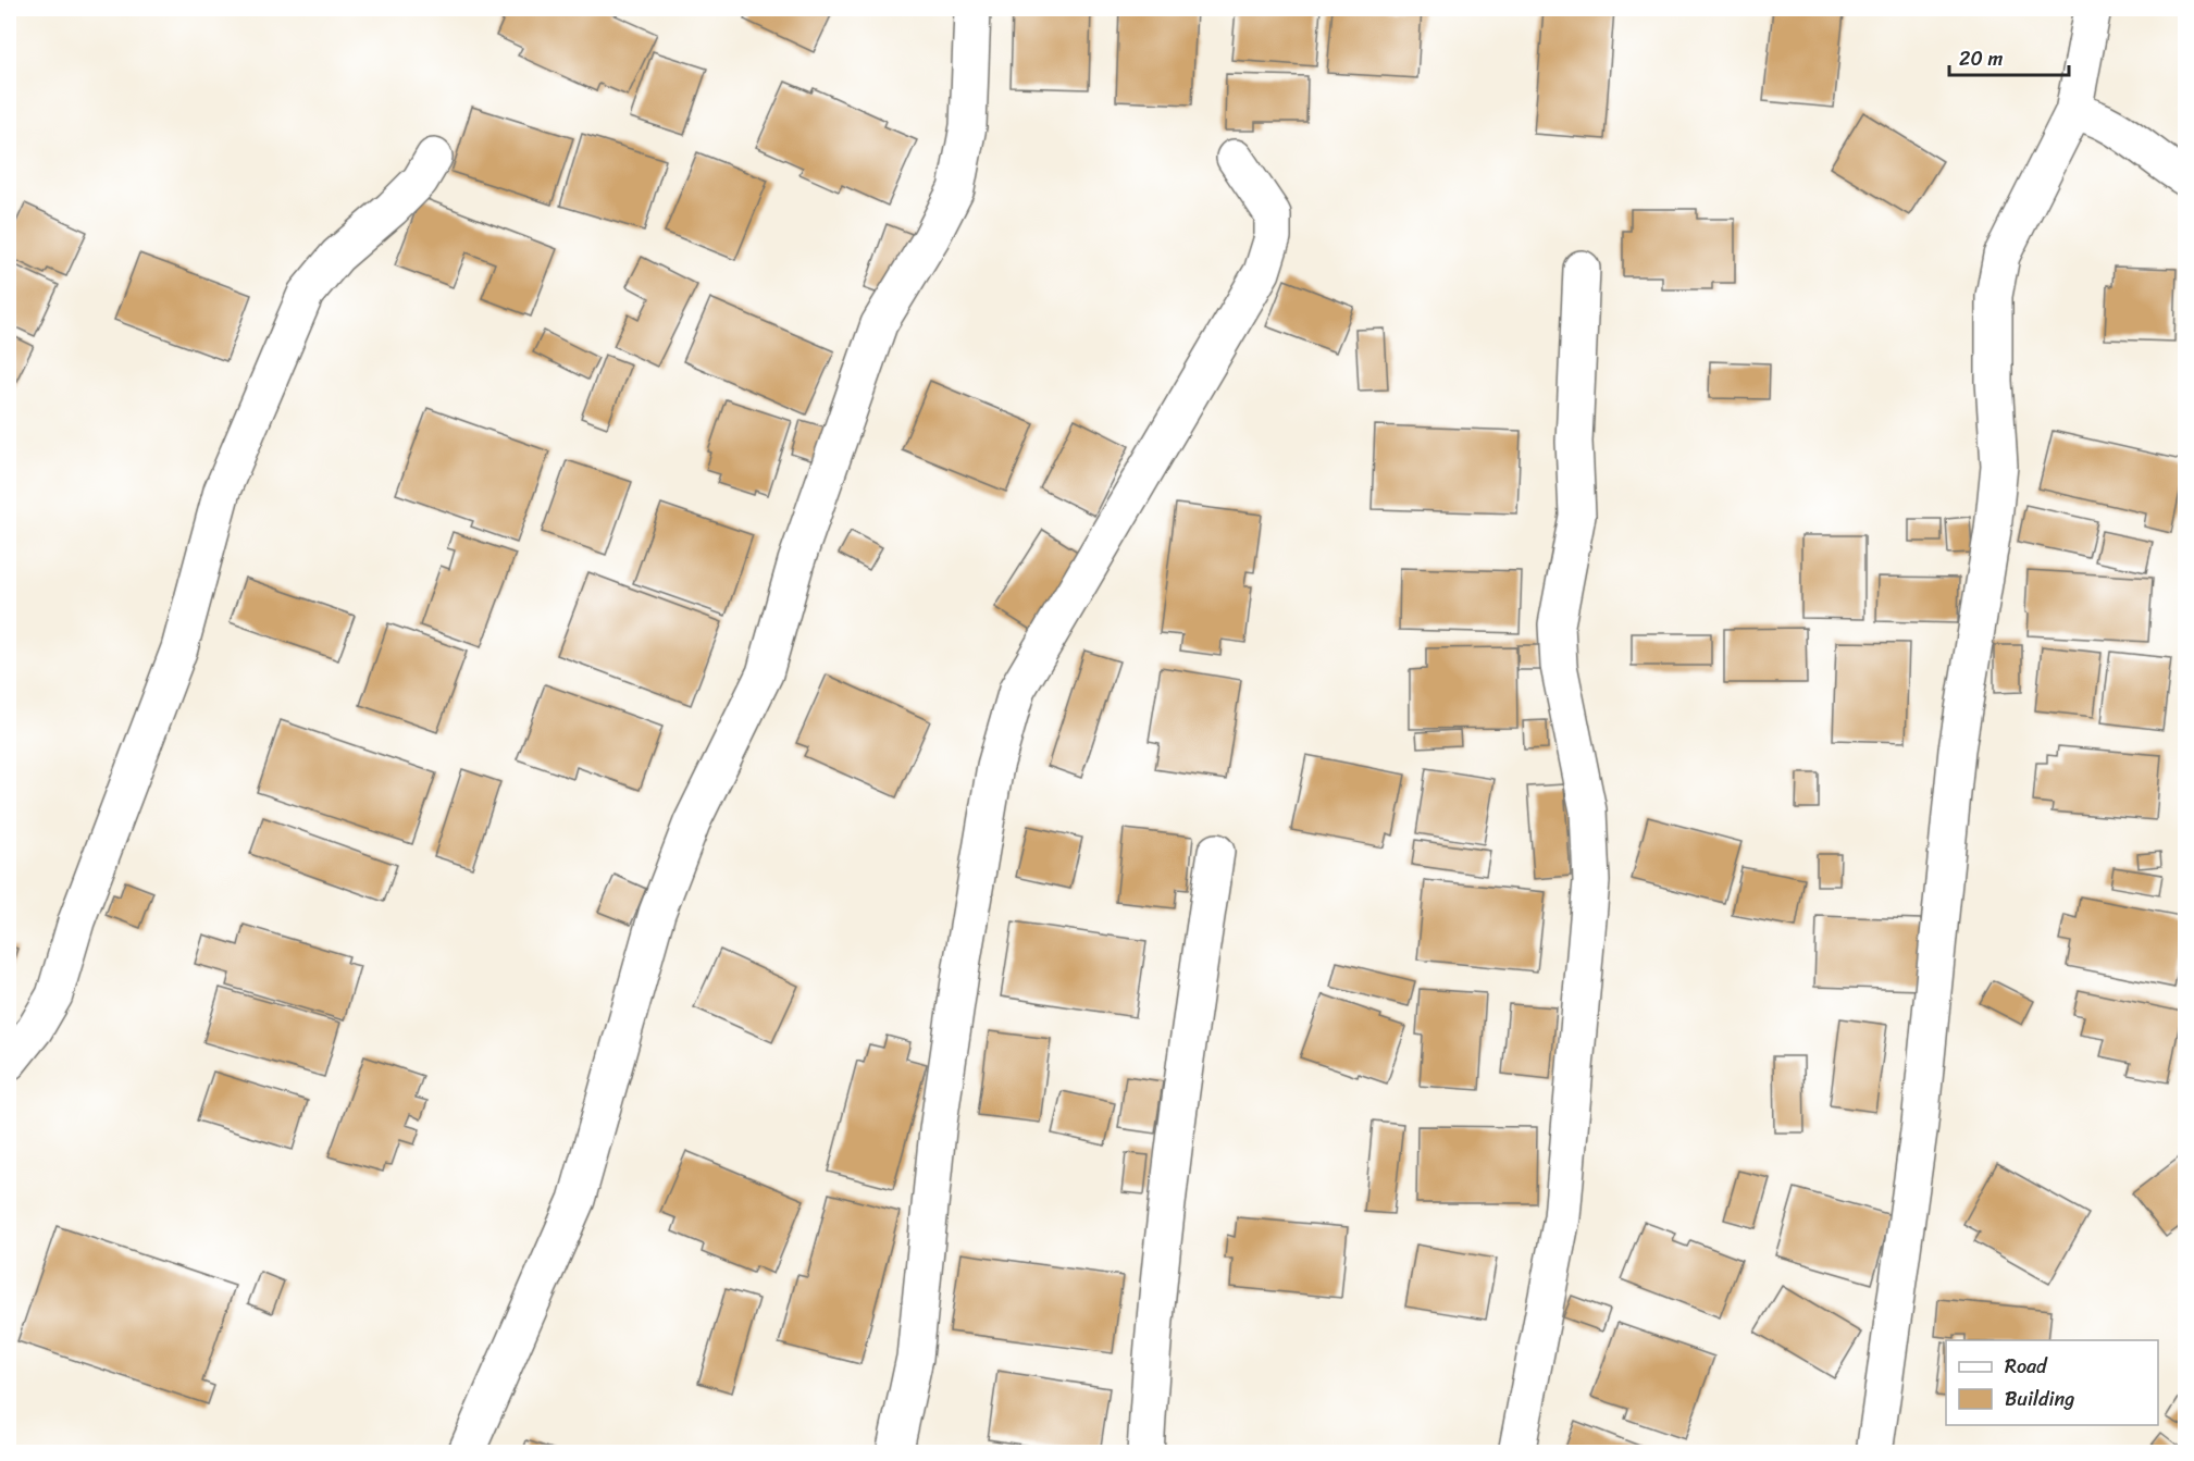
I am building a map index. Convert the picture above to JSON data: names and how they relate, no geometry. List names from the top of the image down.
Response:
{
  "legend": ["Road", "Building"],
  "scale_bar": "20 m"
}
